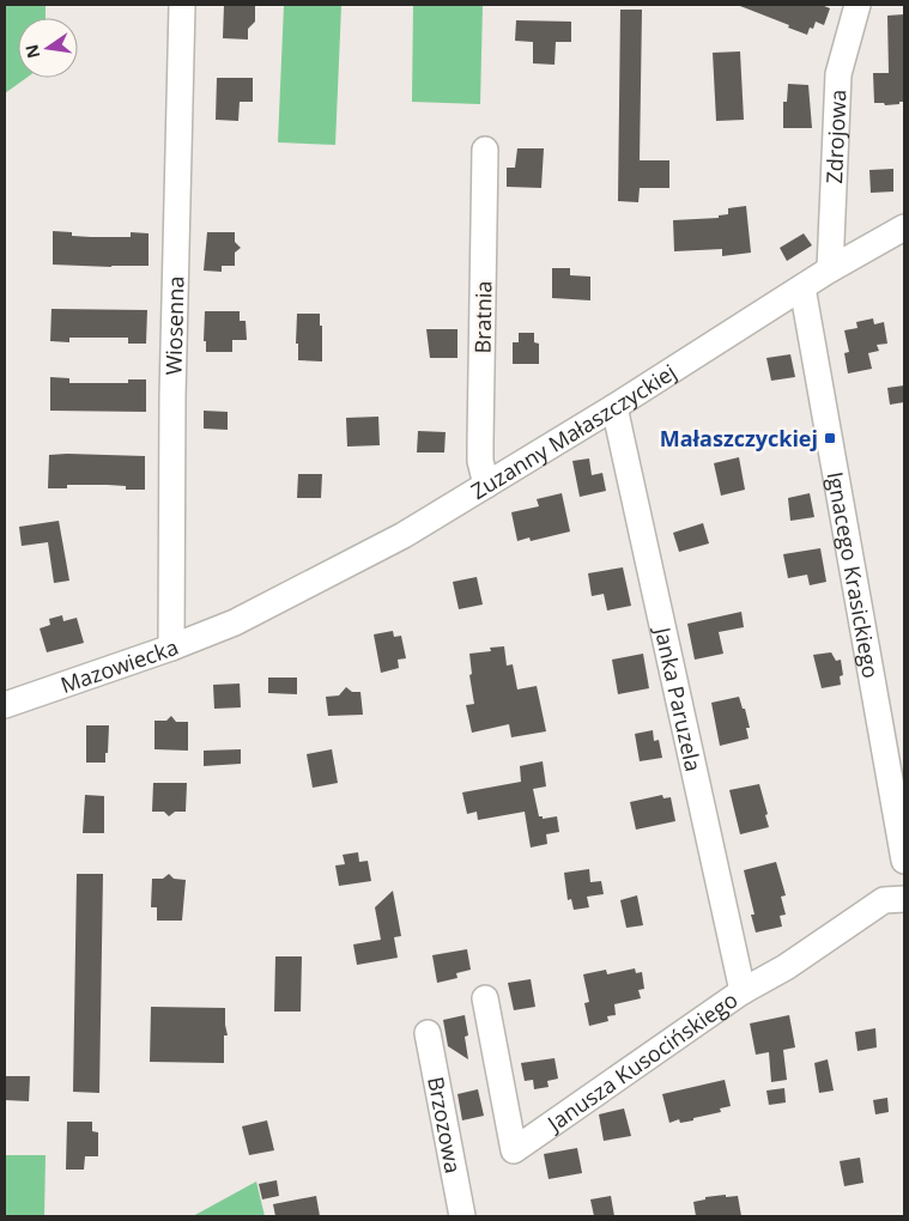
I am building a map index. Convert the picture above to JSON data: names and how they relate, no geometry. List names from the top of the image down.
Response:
{
  "streets": {
    "street": [
      "Zdrojowa",
      "Bratnia",
      "Wiosenna",
      "Zuzanny Małaszczyckiej",
      "Ignacego Krasickiego",
      "Mazowiecka",
      "Janka Paruzela",
      "Janusza Kusocińskiego",
      "Brzozowa"
    ]
  },
  "crossings": [
    ["Zdrojowa", "Zuzanny Małaszczyckiej"],
    ["Bratnia", "Zuzanny Małaszczyckiej"],
    ["Wiosenna", "Mazowiecka"],
    ["Zuzanny Małaszczyckiej", "Ignacego Krasickiego"],
    ["Zuzanny Małaszczyckiej", "Mazowiecka"],
    ["Zuzanny Małaszczyckiej", "Janka Paruzela"],
    ["Janka Paruzela", "Janusza Kusocińskiego"]
  ],
  "places": {
    "transit": ["Małaszczyckiej"]
  },
  "north": "left"
}
